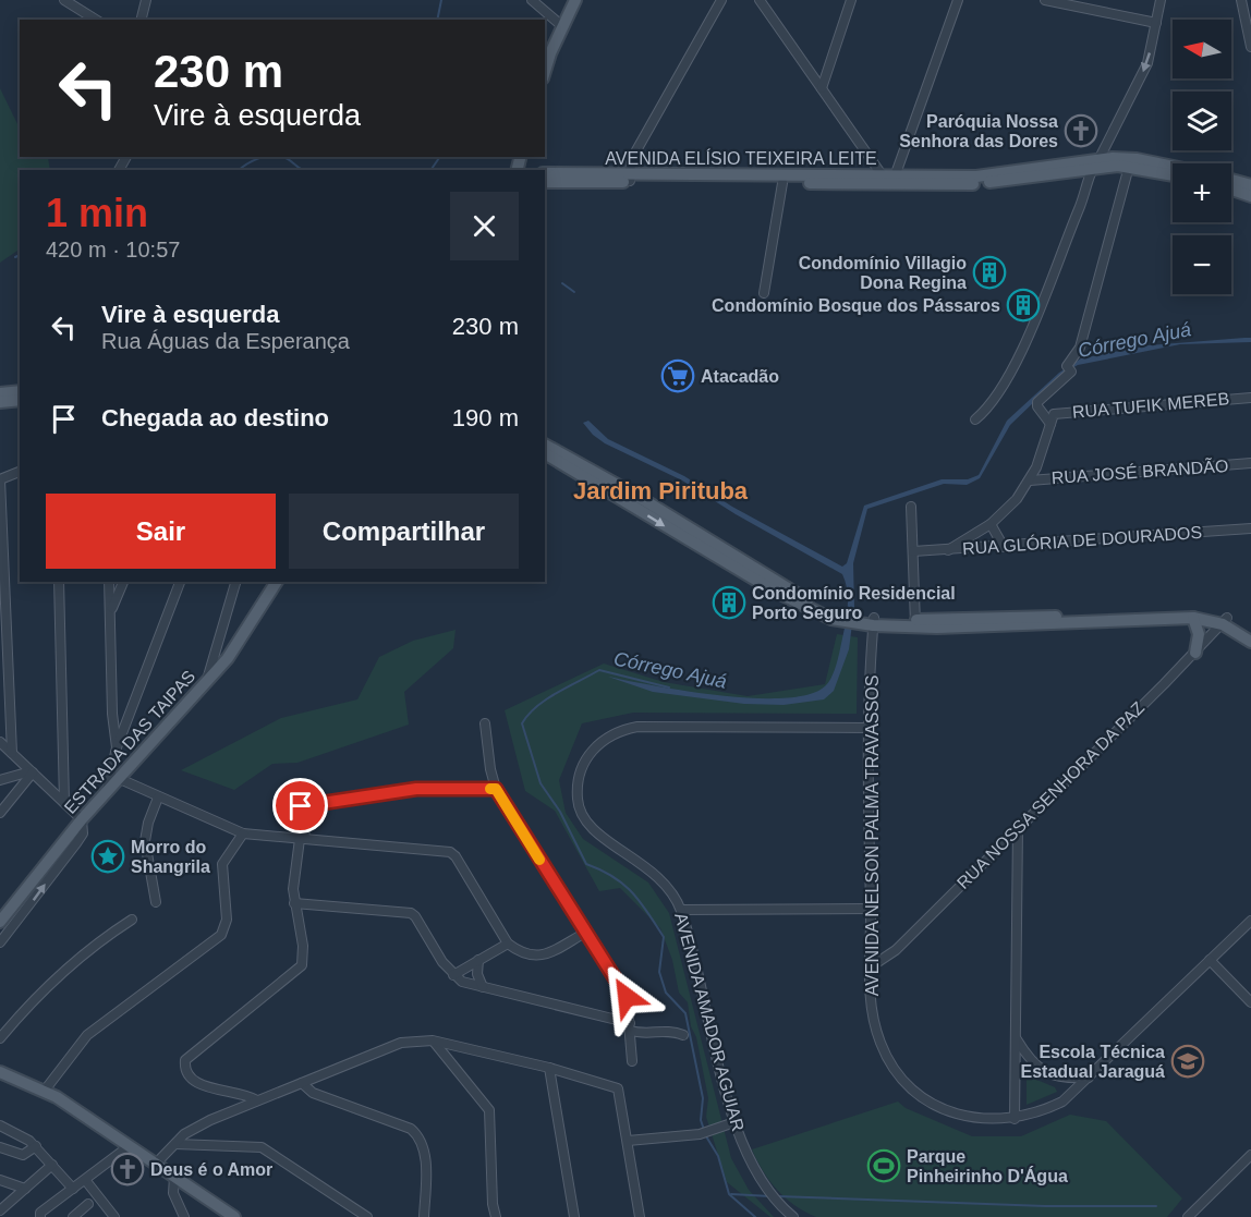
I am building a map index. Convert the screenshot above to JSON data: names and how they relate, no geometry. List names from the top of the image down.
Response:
{
  "streets": {
    "main road": ["AVENIDA ELÍSIO TEIXEIRA LEITE", "ESTRADA DAS TAIPAS"],
    "street": [
      "RUA TUFIK MEREB",
      "RUA JOSÉ BRANDÃO",
      "RUA GLÓRIA DE DOURADOS",
      "RUA NOSSA SENHORA DA PAZ",
      "AVENIDA NELSON PALMA TRAVASSOS",
      "AVENIDA AMADOR AGUIAR"
    ]
  },
  "crossings": [
    ["RUA NOSSA SENHORA DA PAZ", "AVENIDA NELSON PALMA TRAVASSOS"],
    ["AVENIDA NELSON PALMA TRAVASSOS", "AVENIDA AMADOR AGUIAR"]
  ],
  "districts": ["Jardim Pirituba"],
  "water": ["Córrego Ajuá"],
  "places": {
    "church": ["Paróquia Nossa Senhora das Dores", "Deus é o Amor"],
    "building": ["Condomínio Villagio Dona Regina", "Condomínio Bosque dos Pássaros", "Condomínio Residencial Porto Seguro"],
    "supermarket": ["Atacadão"],
    "place": ["Morro do Shangrila"],
    "school or university": ["Escola Técnica Estadual Jaraguá"],
    "sports": ["Parque Pinheirinho D'Água"]
  },
  "north": "left",
  "page": {
    "map_buttons": ["+", "−"],
    "turn": ["230 m", "Vire à esquerda"],
    "heading": ["1 min", "420 m · 10:57"],
    "list": [
      {
        "name": "Vire à esquerda",
        "note": "Rua Águas da Esperança",
        "value": "230 m"
      },
      {
        "name": "Chegada ao destino",
        "value": "190 m"
      }
    ],
    "buttons": ["Sair", "Compartilhar"]
  }
}
